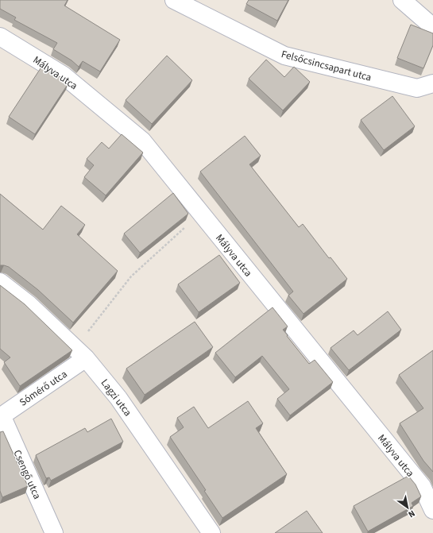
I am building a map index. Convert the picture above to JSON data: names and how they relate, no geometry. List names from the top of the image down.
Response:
{
  "streets": {
    "street": [
      "Felsőcsincsapart utca",
      "Mályva utca",
      "Sómérő utca",
      "Lagzi utca",
      "Csengő utca"
    ]
  },
  "crossings": [
    ["Sómérő utca", "Lagzi utca"],
    ["Sómérő utca", "Csengő utca"]
  ],
  "north": "bottom right"
}
